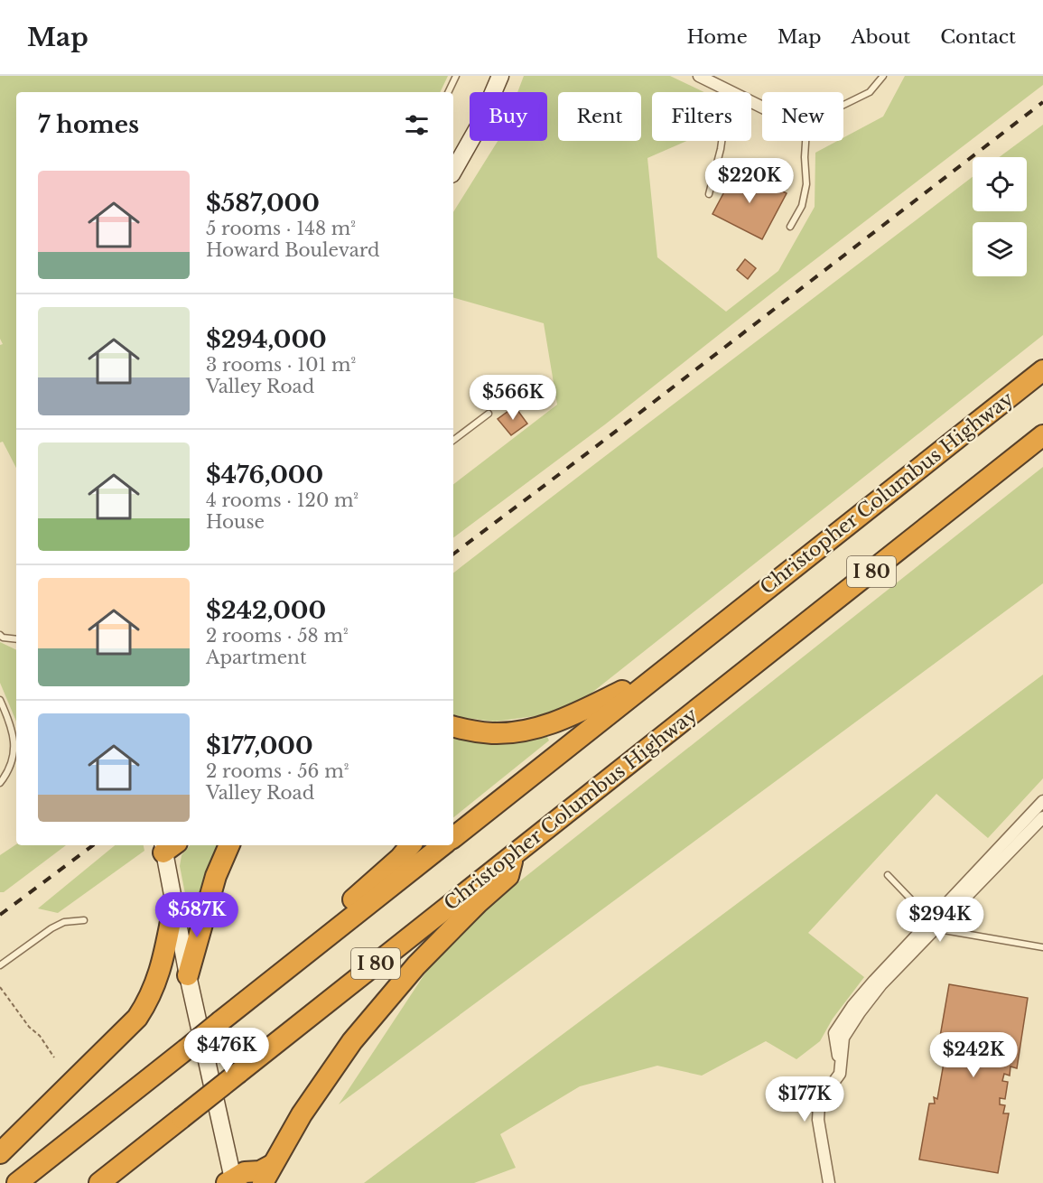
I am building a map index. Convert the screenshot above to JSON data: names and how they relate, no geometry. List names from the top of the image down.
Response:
{
  "streets": {
    "highway": ["Christopher Columbus Highway", "I 80"]
  },
  "page": {
    "header": "Map",
    "nav": [
      "Home",
      "Map",
      "About",
      "Contact"
    ],
    "chip": [
      "Buy",
      "Rent",
      "Filters",
      "New"
    ],
    "heading": "7 homes",
    "list": [
      {
        "name": "$587,000",
        "note": "5 rooms · 148 m² · Howard Boulevard"
      },
      {
        "name": "$294,000",
        "note": "3 rooms · 101 m² · Valley Road"
      },
      {
        "name": "$476,000",
        "note": "4 rooms · 120 m² · House"
      },
      {
        "name": "$242,000",
        "note": "2 rooms · 58 m² · Apartment"
      },
      {
        "name": "$177,000",
        "note": "2 rooms · 56 m² · Valley Road"
      }
    ],
    "price": [
      "$220K",
      "$566K",
      "$587K",
      "$294K",
      "$476K",
      "$242K",
      "$177K"
    ]
  }
}
